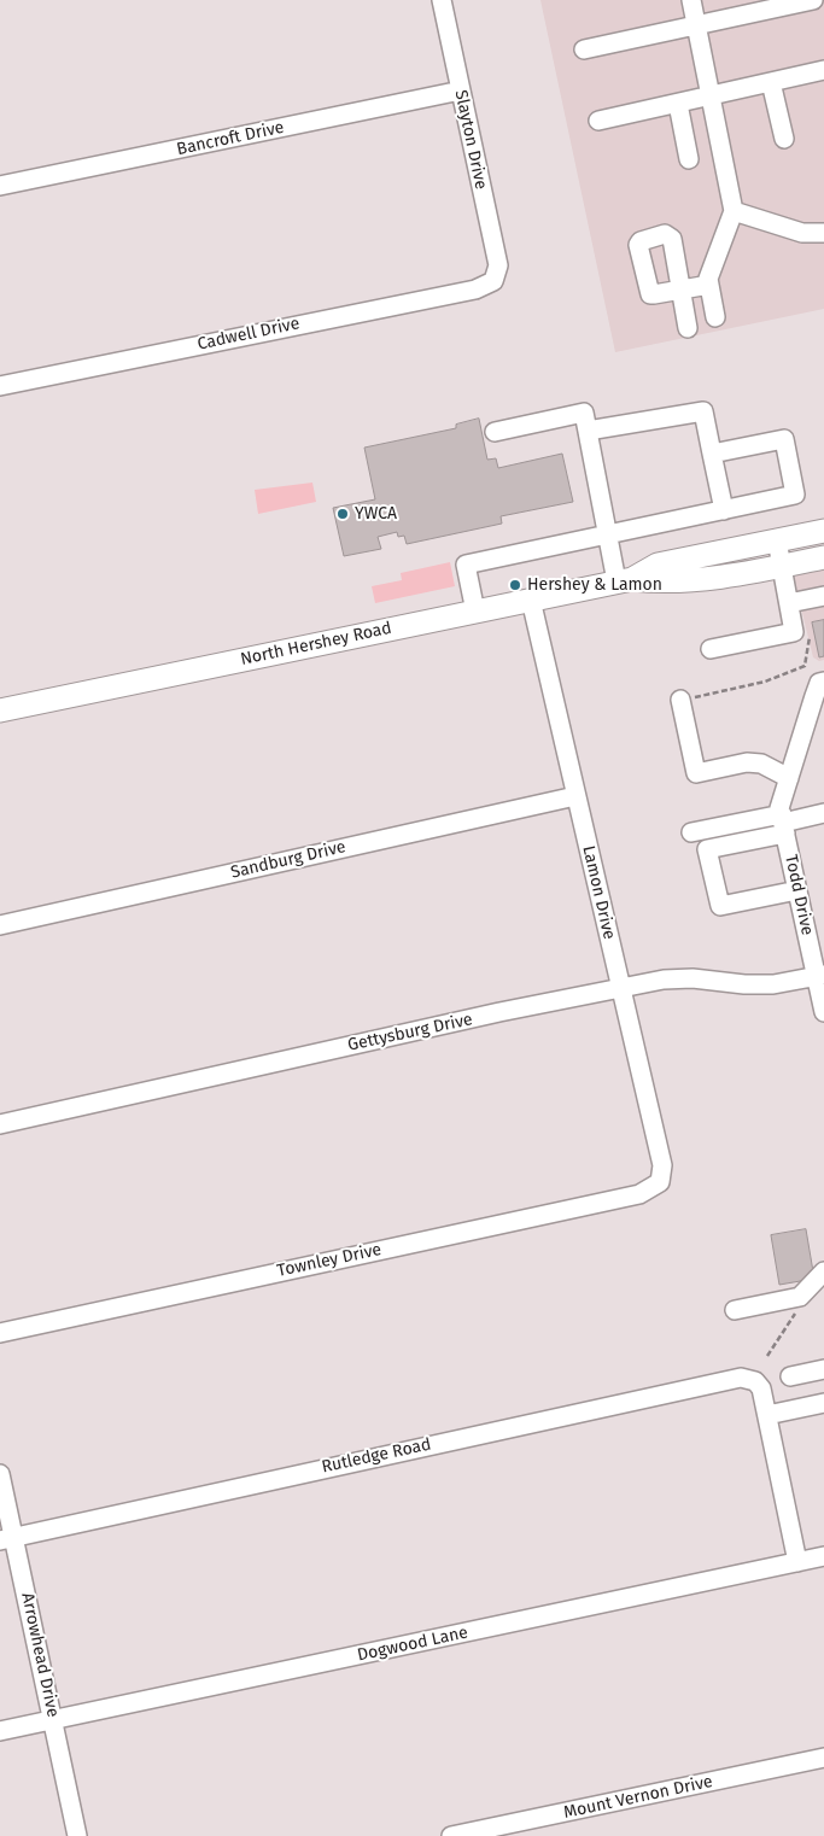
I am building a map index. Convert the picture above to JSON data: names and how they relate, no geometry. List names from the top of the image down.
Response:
{
  "streets": {
    "main road": ["North Hershey Road"],
    "street": [
      "Bancroft Drive",
      "Slayton Drive",
      "Cadwell Drive",
      "Sandburg Drive",
      "Lamon Drive",
      "Todd Drive",
      "Gettysburg Drive",
      "Townley Drive",
      "Rutledge Road",
      "Dogwood Lane",
      "Arrowhead Drive",
      "Mount Vernon Drive"
    ]
  },
  "crossings": [
    ["Bancroft Drive", "Slayton Drive"],
    ["Slayton Drive", "Cadwell Drive"],
    ["North Hershey Road", "Lamon Drive"],
    ["Sandburg Drive", "Lamon Drive"],
    ["Lamon Drive", "Gettysburg Drive"],
    ["Lamon Drive", "Townley Drive"],
    ["Todd Drive", "Gettysburg Drive"],
    ["Rutledge Road", "Arrowhead Drive"],
    ["Dogwood Lane", "Arrowhead Drive"]
  ],
  "places": ["YWCA", "Hershey & Lamon"]
}
